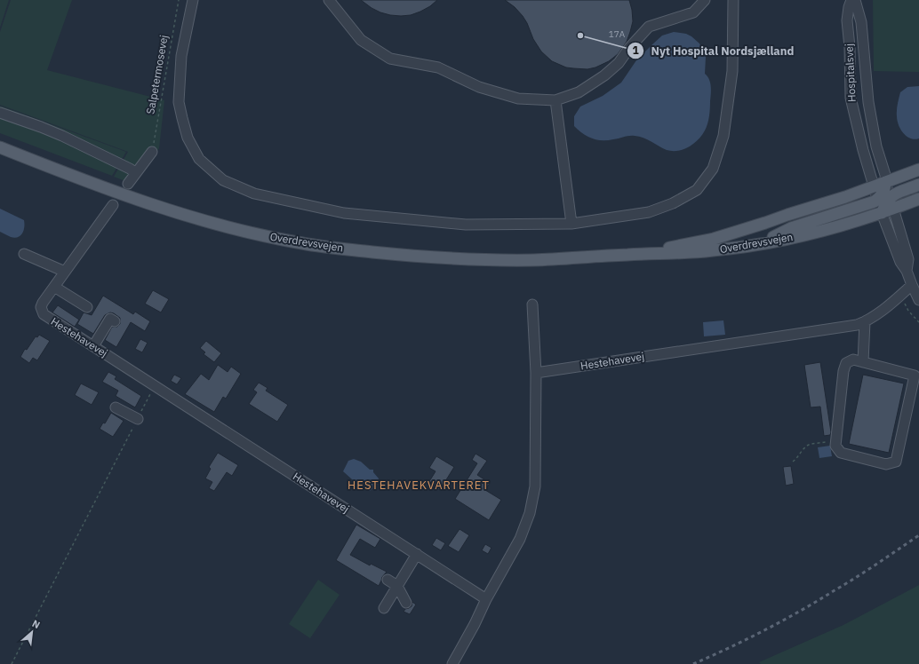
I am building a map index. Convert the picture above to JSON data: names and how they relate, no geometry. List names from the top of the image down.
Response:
{
  "streets": {
    "main road": ["Overdrevsvejen"],
    "street": ["Hospitalsvej", "Hestehavevej"],
    "path": ["Salpetermosevej"]
  },
  "crossings": [
    ["Hospitalsvej", "Overdrevsvejen"]
  ],
  "districts": ["HESTEHAVEKVARTERET"],
  "places": ["Nyt Hospital Nordsjælland"],
  "house_numbers": ["17A"],
  "north": "top right"
}
